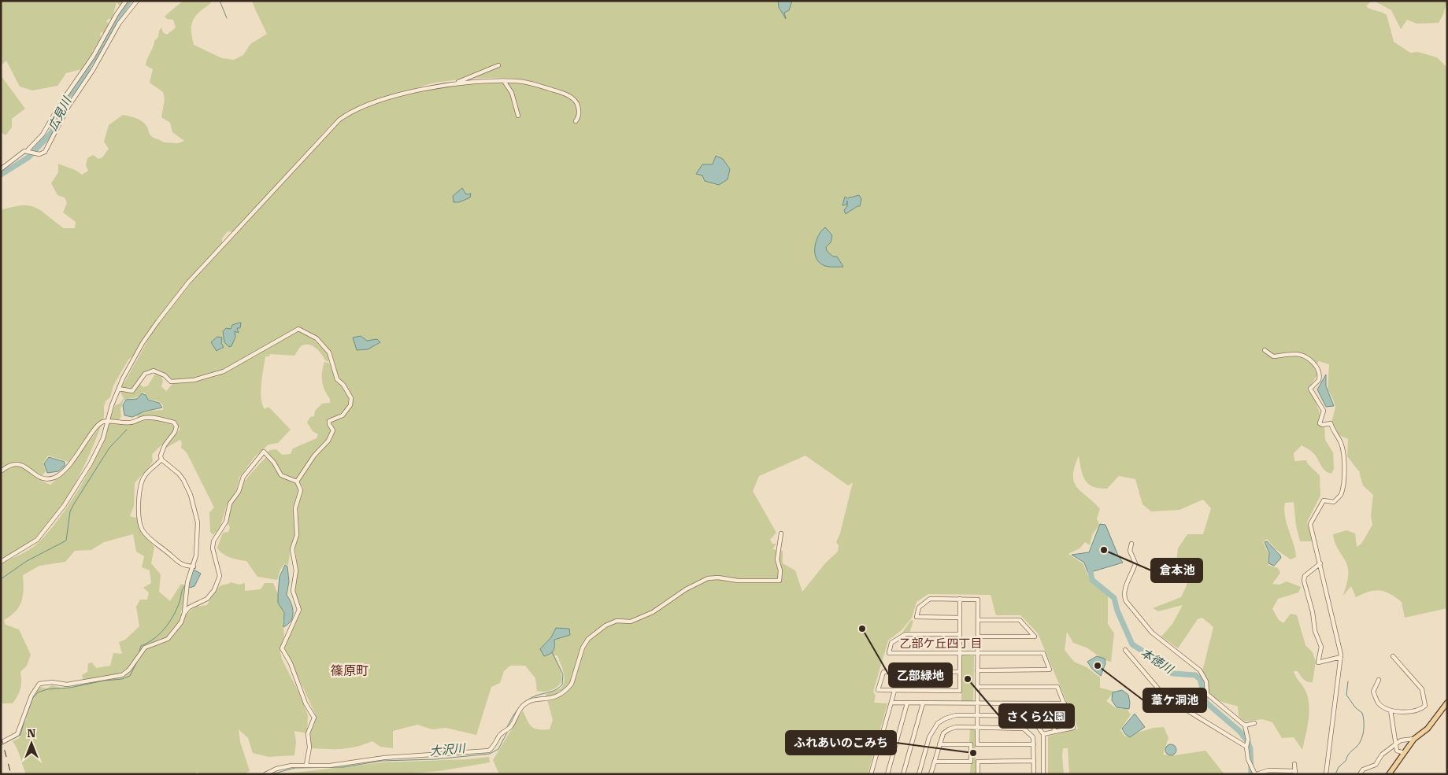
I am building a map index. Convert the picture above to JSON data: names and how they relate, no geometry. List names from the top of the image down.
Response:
{
  "districts": ["乙部ケ丘四丁目", "篠原町"],
  "water": ["広見川", "本徳川", "大沢川"],
  "places": [
    "倉本池",
    "乙部緑地",
    "葦ケ洞池",
    "さくら公園",
    "ふれあいのこみち"
  ],
  "north": "top"
}
